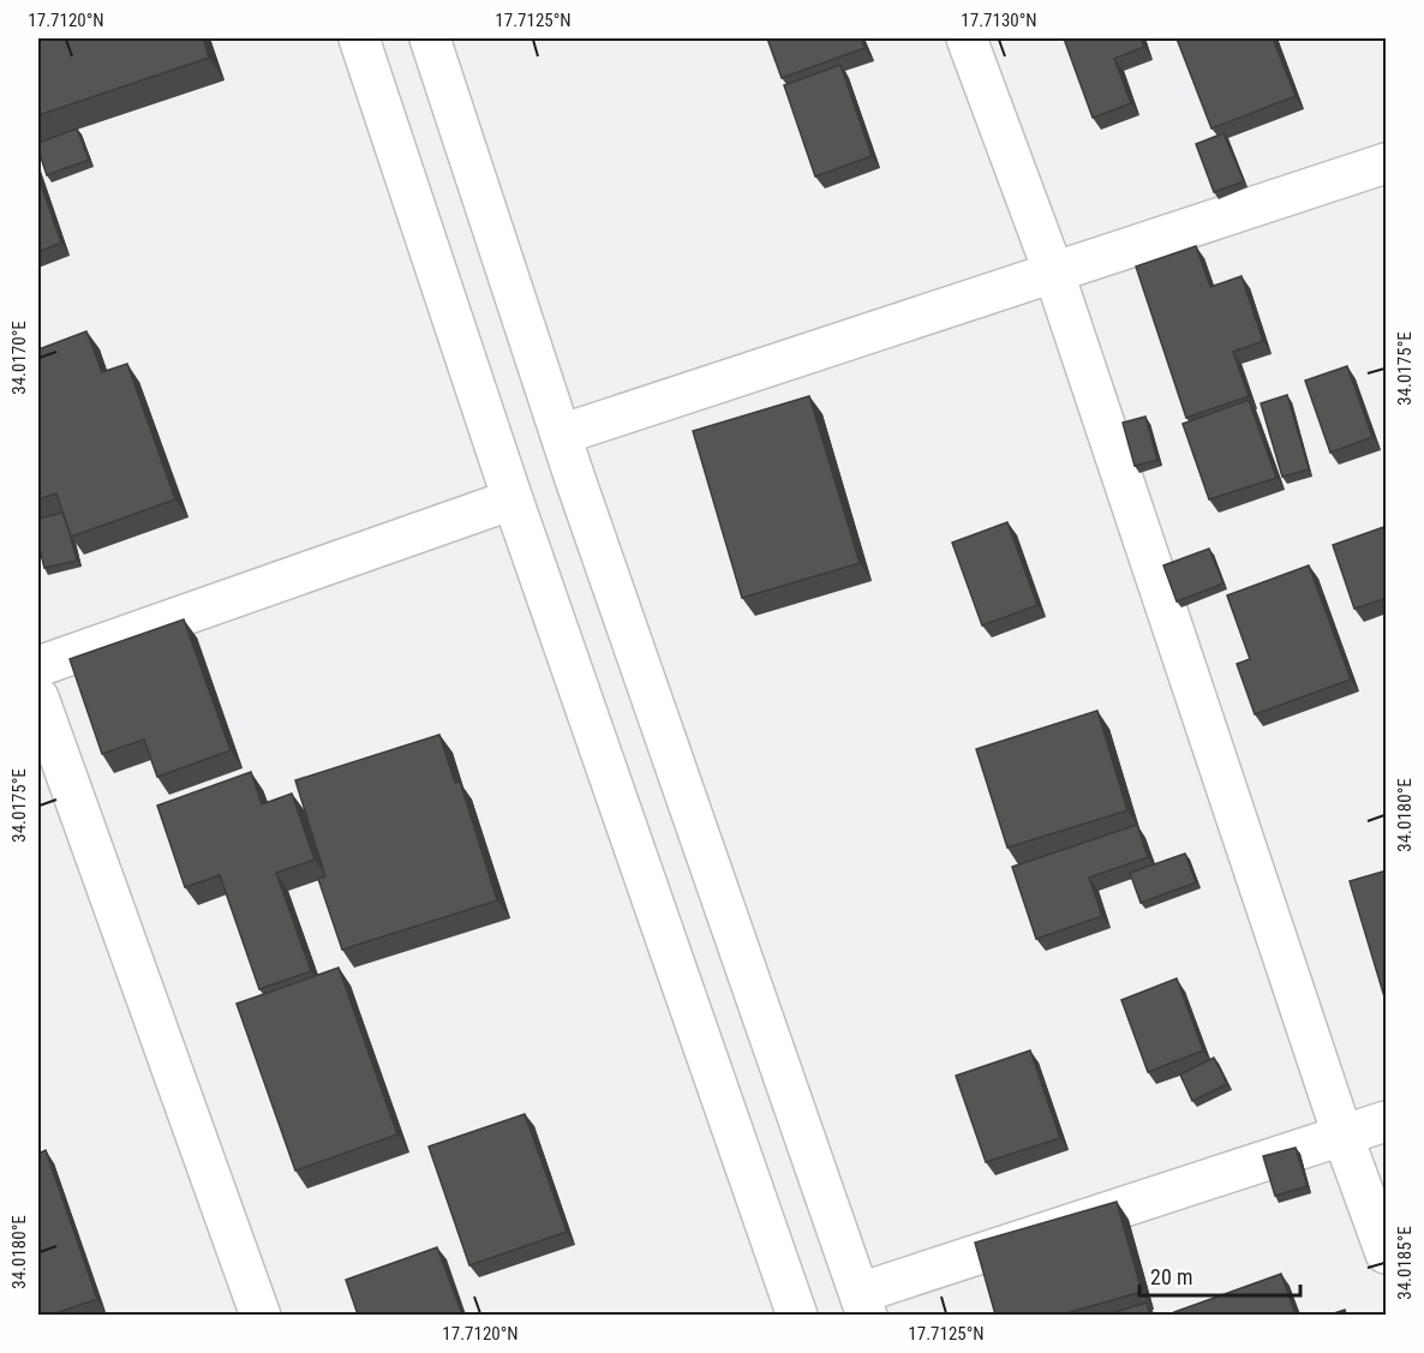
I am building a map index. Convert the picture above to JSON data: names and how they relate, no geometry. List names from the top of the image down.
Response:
{
  "scale_bar": "20 m",
  "coordinates": [
    "17.7120°N",
    "17.7125°N",
    "17.7130°N",
    "34.0170°E",
    "34.0175°E",
    "34.0180°E",
    "34.0185°E"
  ]
}
